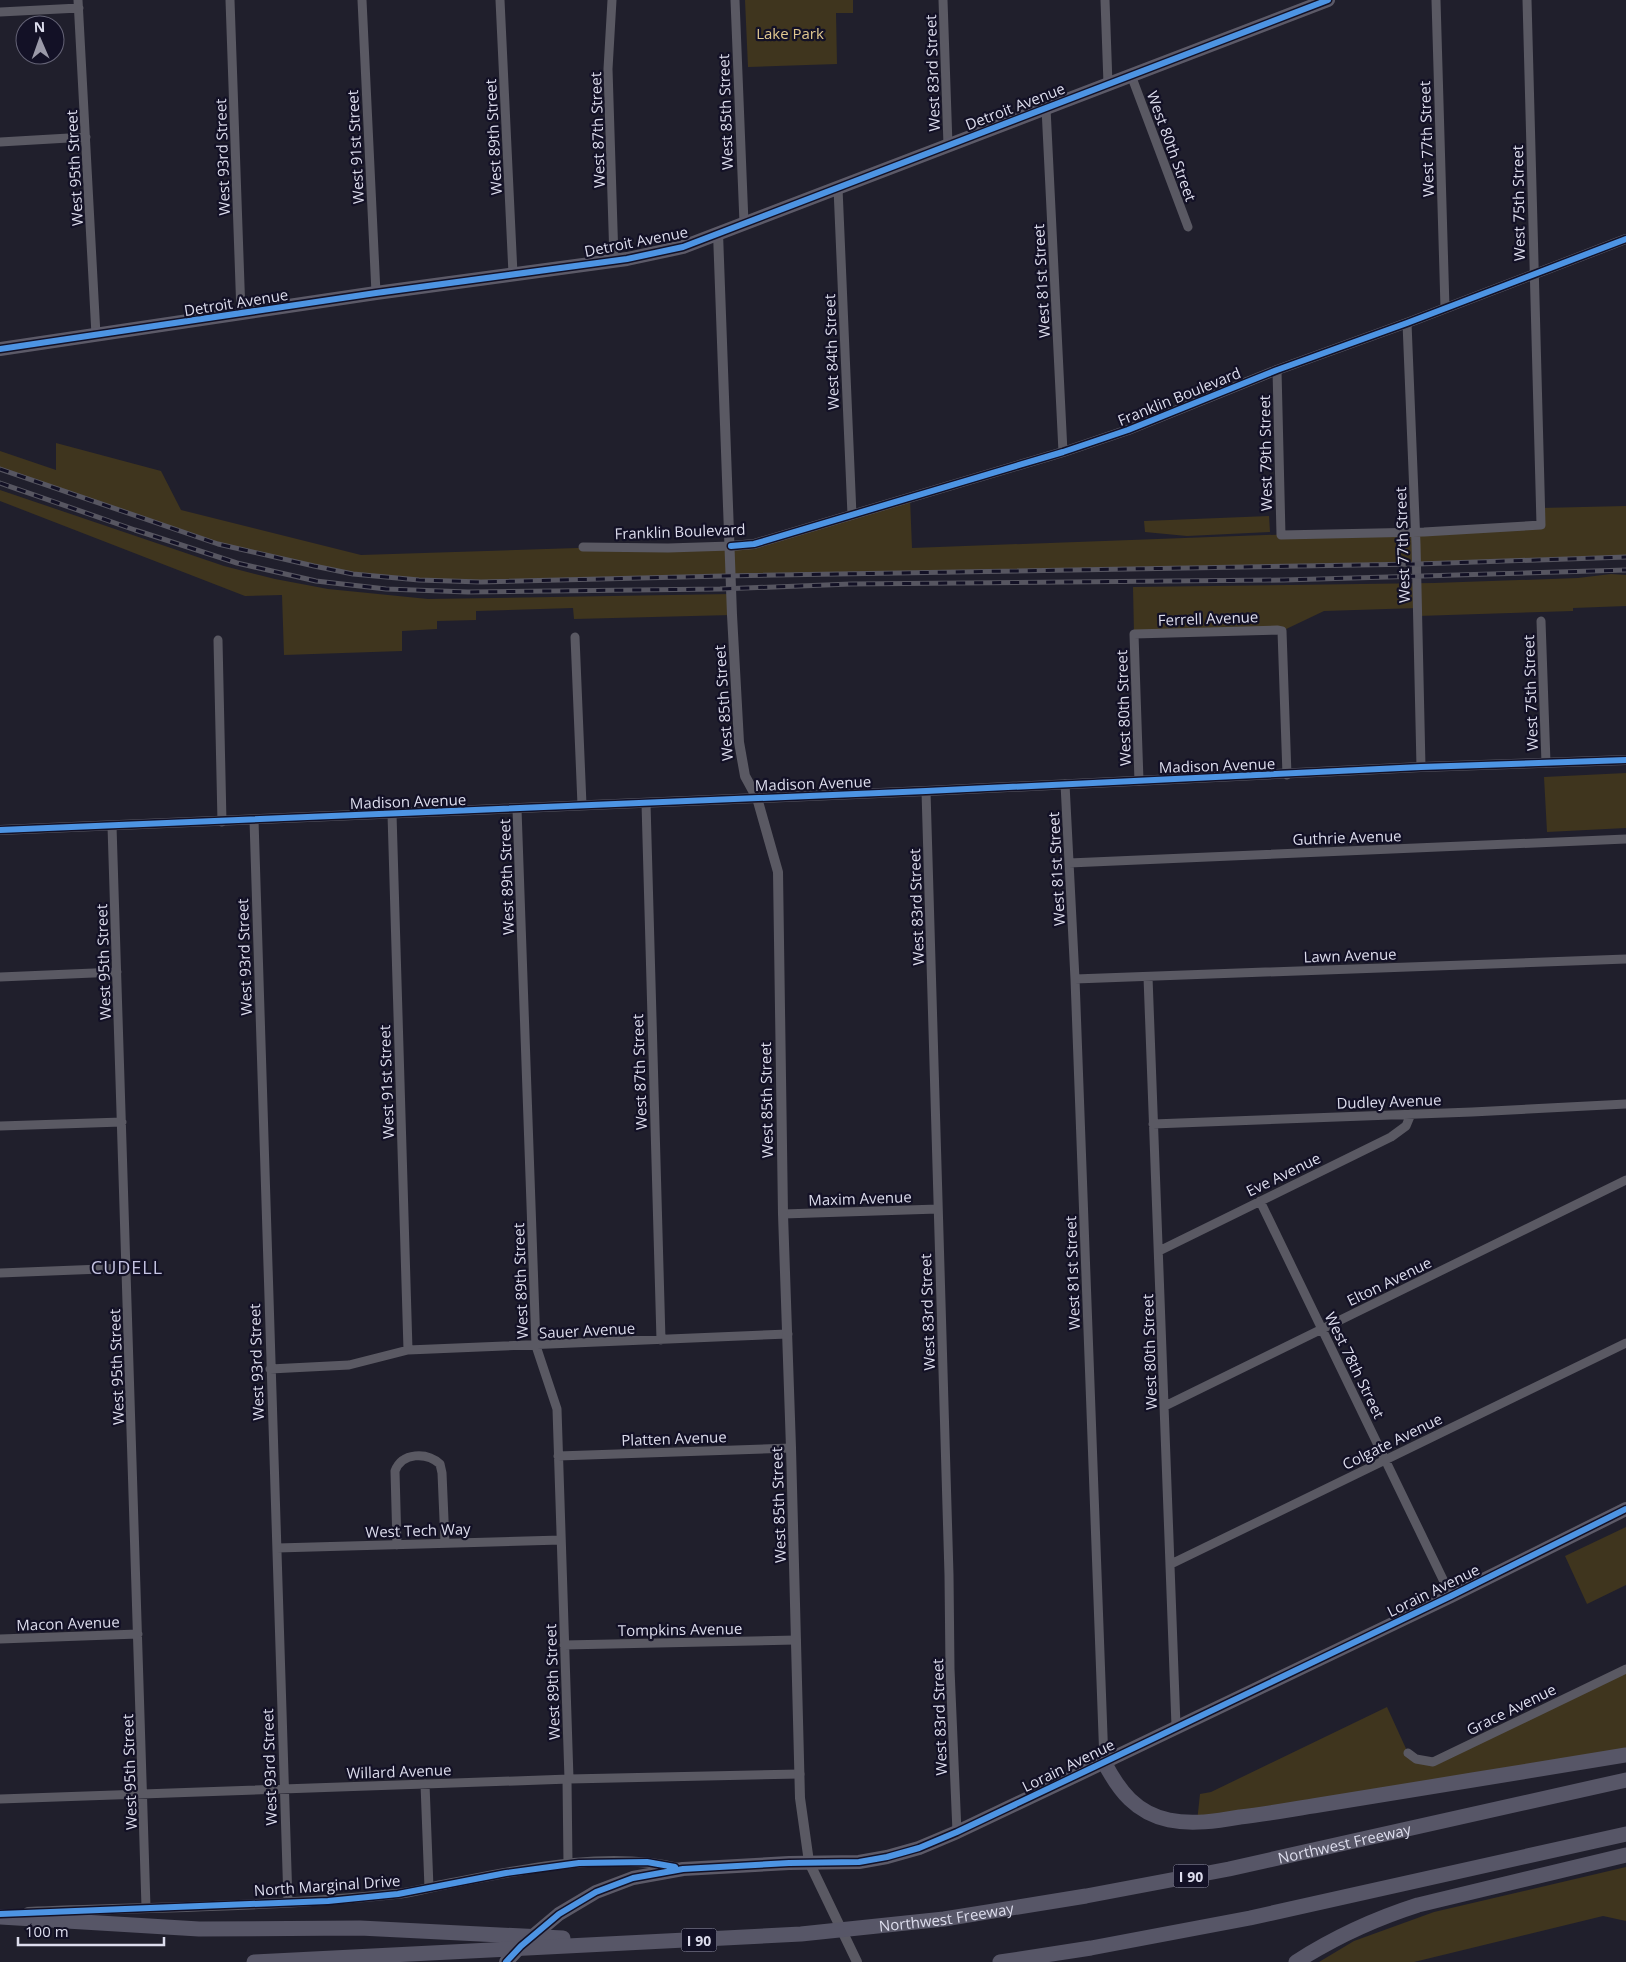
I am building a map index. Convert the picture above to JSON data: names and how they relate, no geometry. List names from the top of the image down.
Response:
{
  "streets": {
    "highway": ["Northwest Freeway", "I 90"],
    "main road": ["Detroit Avenue", "Lorain Avenue"],
    "street": [
      "West 83rd Street",
      "West 85th Street",
      "West 87th Street",
      "West 89th Street",
      "West 77th Street",
      "West 80th Street",
      "West 91st Street",
      "West 93rd Street",
      "West 95th Street",
      "West 75th Street",
      "West 81st Street",
      "West 84th Street",
      "Franklin Boulevard",
      "West 79th Street",
      "Ferrell Avenue",
      "Madison Avenue",
      "Guthrie Avenue",
      "Lawn Avenue",
      "Dudley Avenue",
      "Eve Avenue",
      "Maxim Avenue",
      "Elton Avenue",
      "Sauer Avenue",
      "West 78th Street",
      "Platten Avenue",
      "Colgate Avenue",
      "West Tech Way",
      "Macon Avenue",
      "Tompkins Avenue",
      "Grace Avenue",
      "Willard Avenue",
      "North Marginal Drive"
    ]
  },
  "crossings": [
    ["West 83rd Street", "Detroit Avenue"],
    ["West 83rd Street", "Madison Avenue"],
    ["West 83rd Street", "Maxim Avenue"],
    ["West 83rd Street", "Lorain Avenue"],
    ["Detroit Avenue", "West 85th Street"],
    ["Detroit Avenue", "West 87th Street"],
    ["Detroit Avenue", "West 89th Street"],
    ["Detroit Avenue", "West 80th Street"],
    ["Detroit Avenue", "West 91st Street"],
    ["Detroit Avenue", "West 93rd Street"],
    ["Detroit Avenue", "West 95th Street"],
    ["Detroit Avenue", "West 81st Street"],
    ["Detroit Avenue", "West 84th Street"],
    ["West 85th Street", "Franklin Boulevard"],
    ["West 85th Street", "Madison Avenue"],
    ["West 85th Street", "Maxim Avenue"],
    ["West 85th Street", "Sauer Avenue"],
    ["West 85th Street", "Platten Avenue"],
    ["West 85th Street", "Lorain Avenue"],
    ["West 85th Street", "Tompkins Avenue"],
    ["West 85th Street", "Willard Avenue"],
    ["West 87th Street", "Madison Avenue"],
    ["West 87th Street", "Sauer Avenue"],
    ["West 89th Street", "Madison Avenue"],
    ["West 89th Street", "Sauer Avenue"],
    ["West 89th Street", "Platten Avenue"],
    ["West 89th Street", "West Tech Way"],
    ["West 89th Street", "Tompkins Avenue"],
    ["West 89th Street", "Willard Avenue"],
    ["West 89th Street", "North Marginal Drive"],
    ["West 77th Street", "West 75th Street"],
    ["West 77th Street", "Franklin Boulevard"],
    ["West 77th Street", "West 79th Street"],
    ["West 77th Street", "Madison Avenue"],
    ["West 80th Street", "Ferrell Avenue"],
    ["West 80th Street", "Madison Avenue"],
    ["West 80th Street", "Lawn Avenue"],
    ["West 80th Street", "Dudley Avenue"],
    ["West 80th Street", "Eve Avenue"],
    ["West 80th Street", "Elton Avenue"],
    ["West 80th Street", "Colgate Avenue"],
    ["West 80th Street", "Lorain Avenue"],
    ["West 91st Street", "Madison Avenue"],
    ["West 91st Street", "Sauer Avenue"],
    ["West 93rd Street", "Madison Avenue"],
    ["West 93rd Street", "Sauer Avenue"],
    ["West 93rd Street", "West Tech Way"],
    ["West 93rd Street", "Willard Avenue"],
    ["West 93rd Street", "North Marginal Drive"],
    ["West 95th Street", "Madison Avenue"],
    ["West 95th Street", "Macon Avenue"],
    ["West 95th Street", "Willard Avenue"],
    ["West 95th Street", "North Marginal Drive"],
    ["West 75th Street", "Franklin Boulevard"],
    ["West 75th Street", "West 79th Street"],
    ["West 75th Street", "Madison Avenue"],
    ["West 81st Street", "Franklin Boulevard"],
    ["West 81st Street", "Madison Avenue"],
    ["West 81st Street", "Guthrie Avenue"],
    ["West 81st Street", "Lawn Avenue"],
    ["West 81st Street", "Lorain Avenue"],
    ["West 84th Street", "Franklin Boulevard"],
    ["Franklin Boulevard", "West 79th Street"],
    ["Ferrell Avenue", "Madison Avenue"],
    ["Dudley Avenue", "Eve Avenue"],
    ["Eve Avenue", "West 78th Street"],
    ["Elton Avenue", "West 78th Street"],
    ["West 78th Street", "Colgate Avenue"],
    ["West 78th Street", "Lorain Avenue"],
    ["Lorain Avenue", "North Marginal Drive"]
  ],
  "districts": ["CUDELL"],
  "parks": ["Lake Park"],
  "scale_bar": "100 m",
  "north": "top"
}
